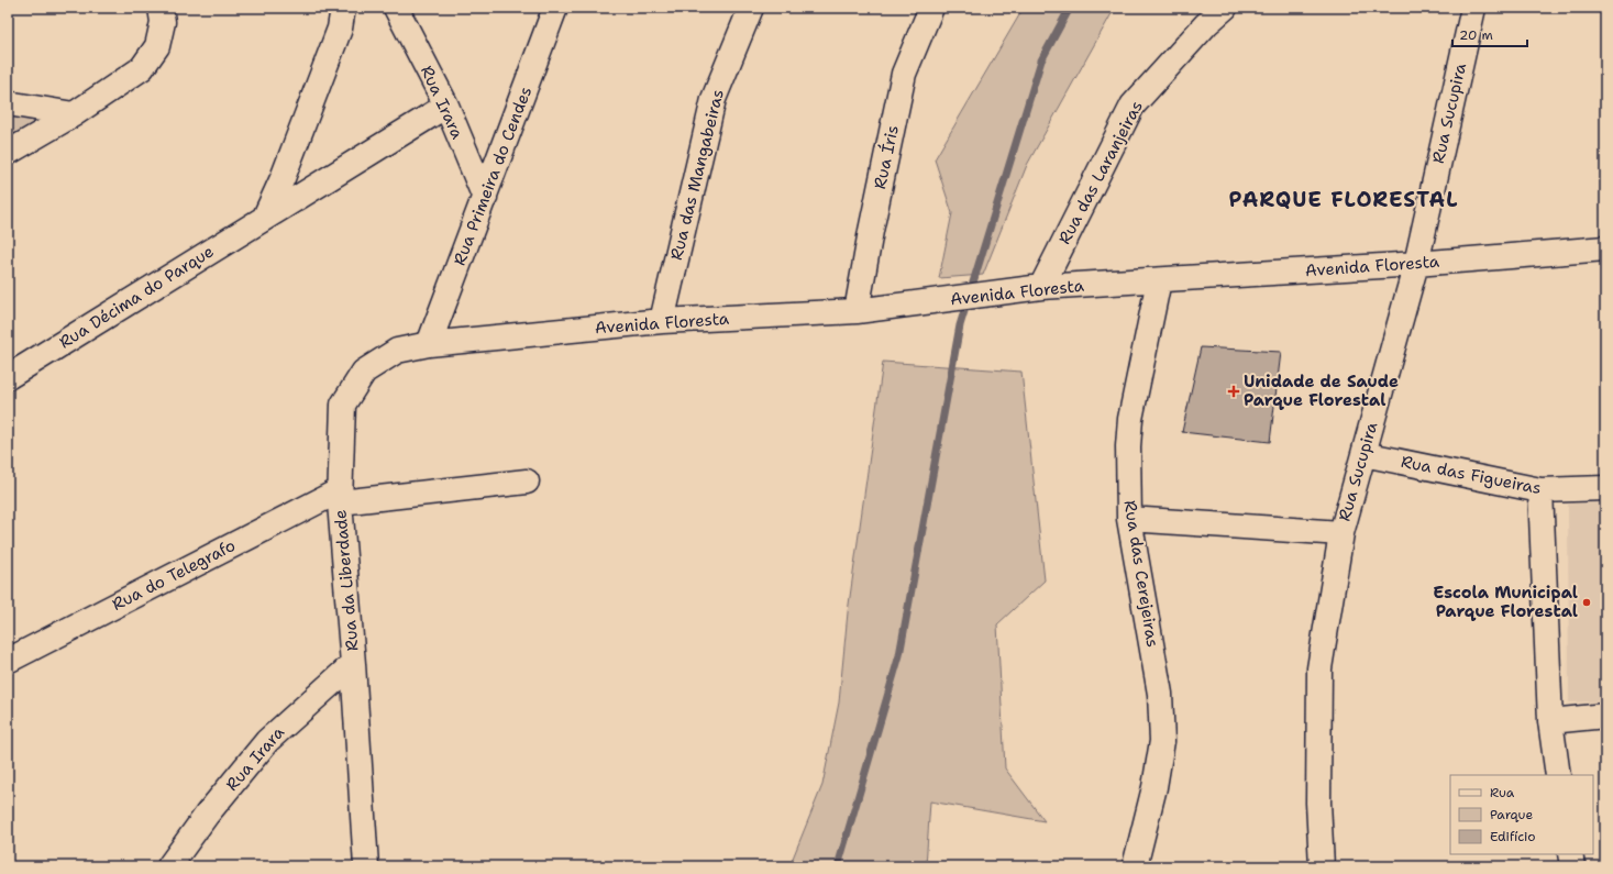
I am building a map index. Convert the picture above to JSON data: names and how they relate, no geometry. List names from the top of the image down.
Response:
{
  "streets": {
    "street": [
      "Rua Irara",
      "Rua Sucupira",
      "Rua Íris",
      "Rua das Laranjeiras",
      "Rua das Mangabeiras",
      "Rua Primeira do Cendes",
      "Avenida Floresta",
      "Rua Décima do Parque",
      "Rua das Figueiras",
      "Rua das Cerejeiras",
      "Rua do Telegrafo",
      "Rua da Liberdade"
    ]
  },
  "crossings": [
    ["Rua Irara", "Rua Primeira do Cendes"],
    ["Rua Irara", "Rua Décima do Parque"],
    ["Rua Irara", "Rua da Liberdade"],
    ["Rua Sucupira", "Avenida Floresta"],
    ["Rua Sucupira", "Rua das Figueiras"],
    ["Rua Íris", "Avenida Floresta"],
    ["Rua das Laranjeiras", "Avenida Floresta"],
    ["Rua das Mangabeiras", "Avenida Floresta"],
    ["Rua Primeira do Cendes", "Avenida Floresta"],
    ["Rua Primeira do Cendes", "Rua da Liberdade"],
    ["Avenida Floresta", "Rua das Cerejeiras"],
    ["Avenida Floresta", "Rua da Liberdade"],
    ["Rua do Telegrafo", "Rua da Liberdade"]
  ],
  "districts": ["PARQUE FLORESTAL"],
  "places": {
    "health": ["Unidade de Saude Parque Florestal"],
    "other": ["Escola Municipal Parque Florestal"]
  },
  "legend": ["Rua", "Parque", "Edifício"],
  "scale_bar": "20 m"
}
